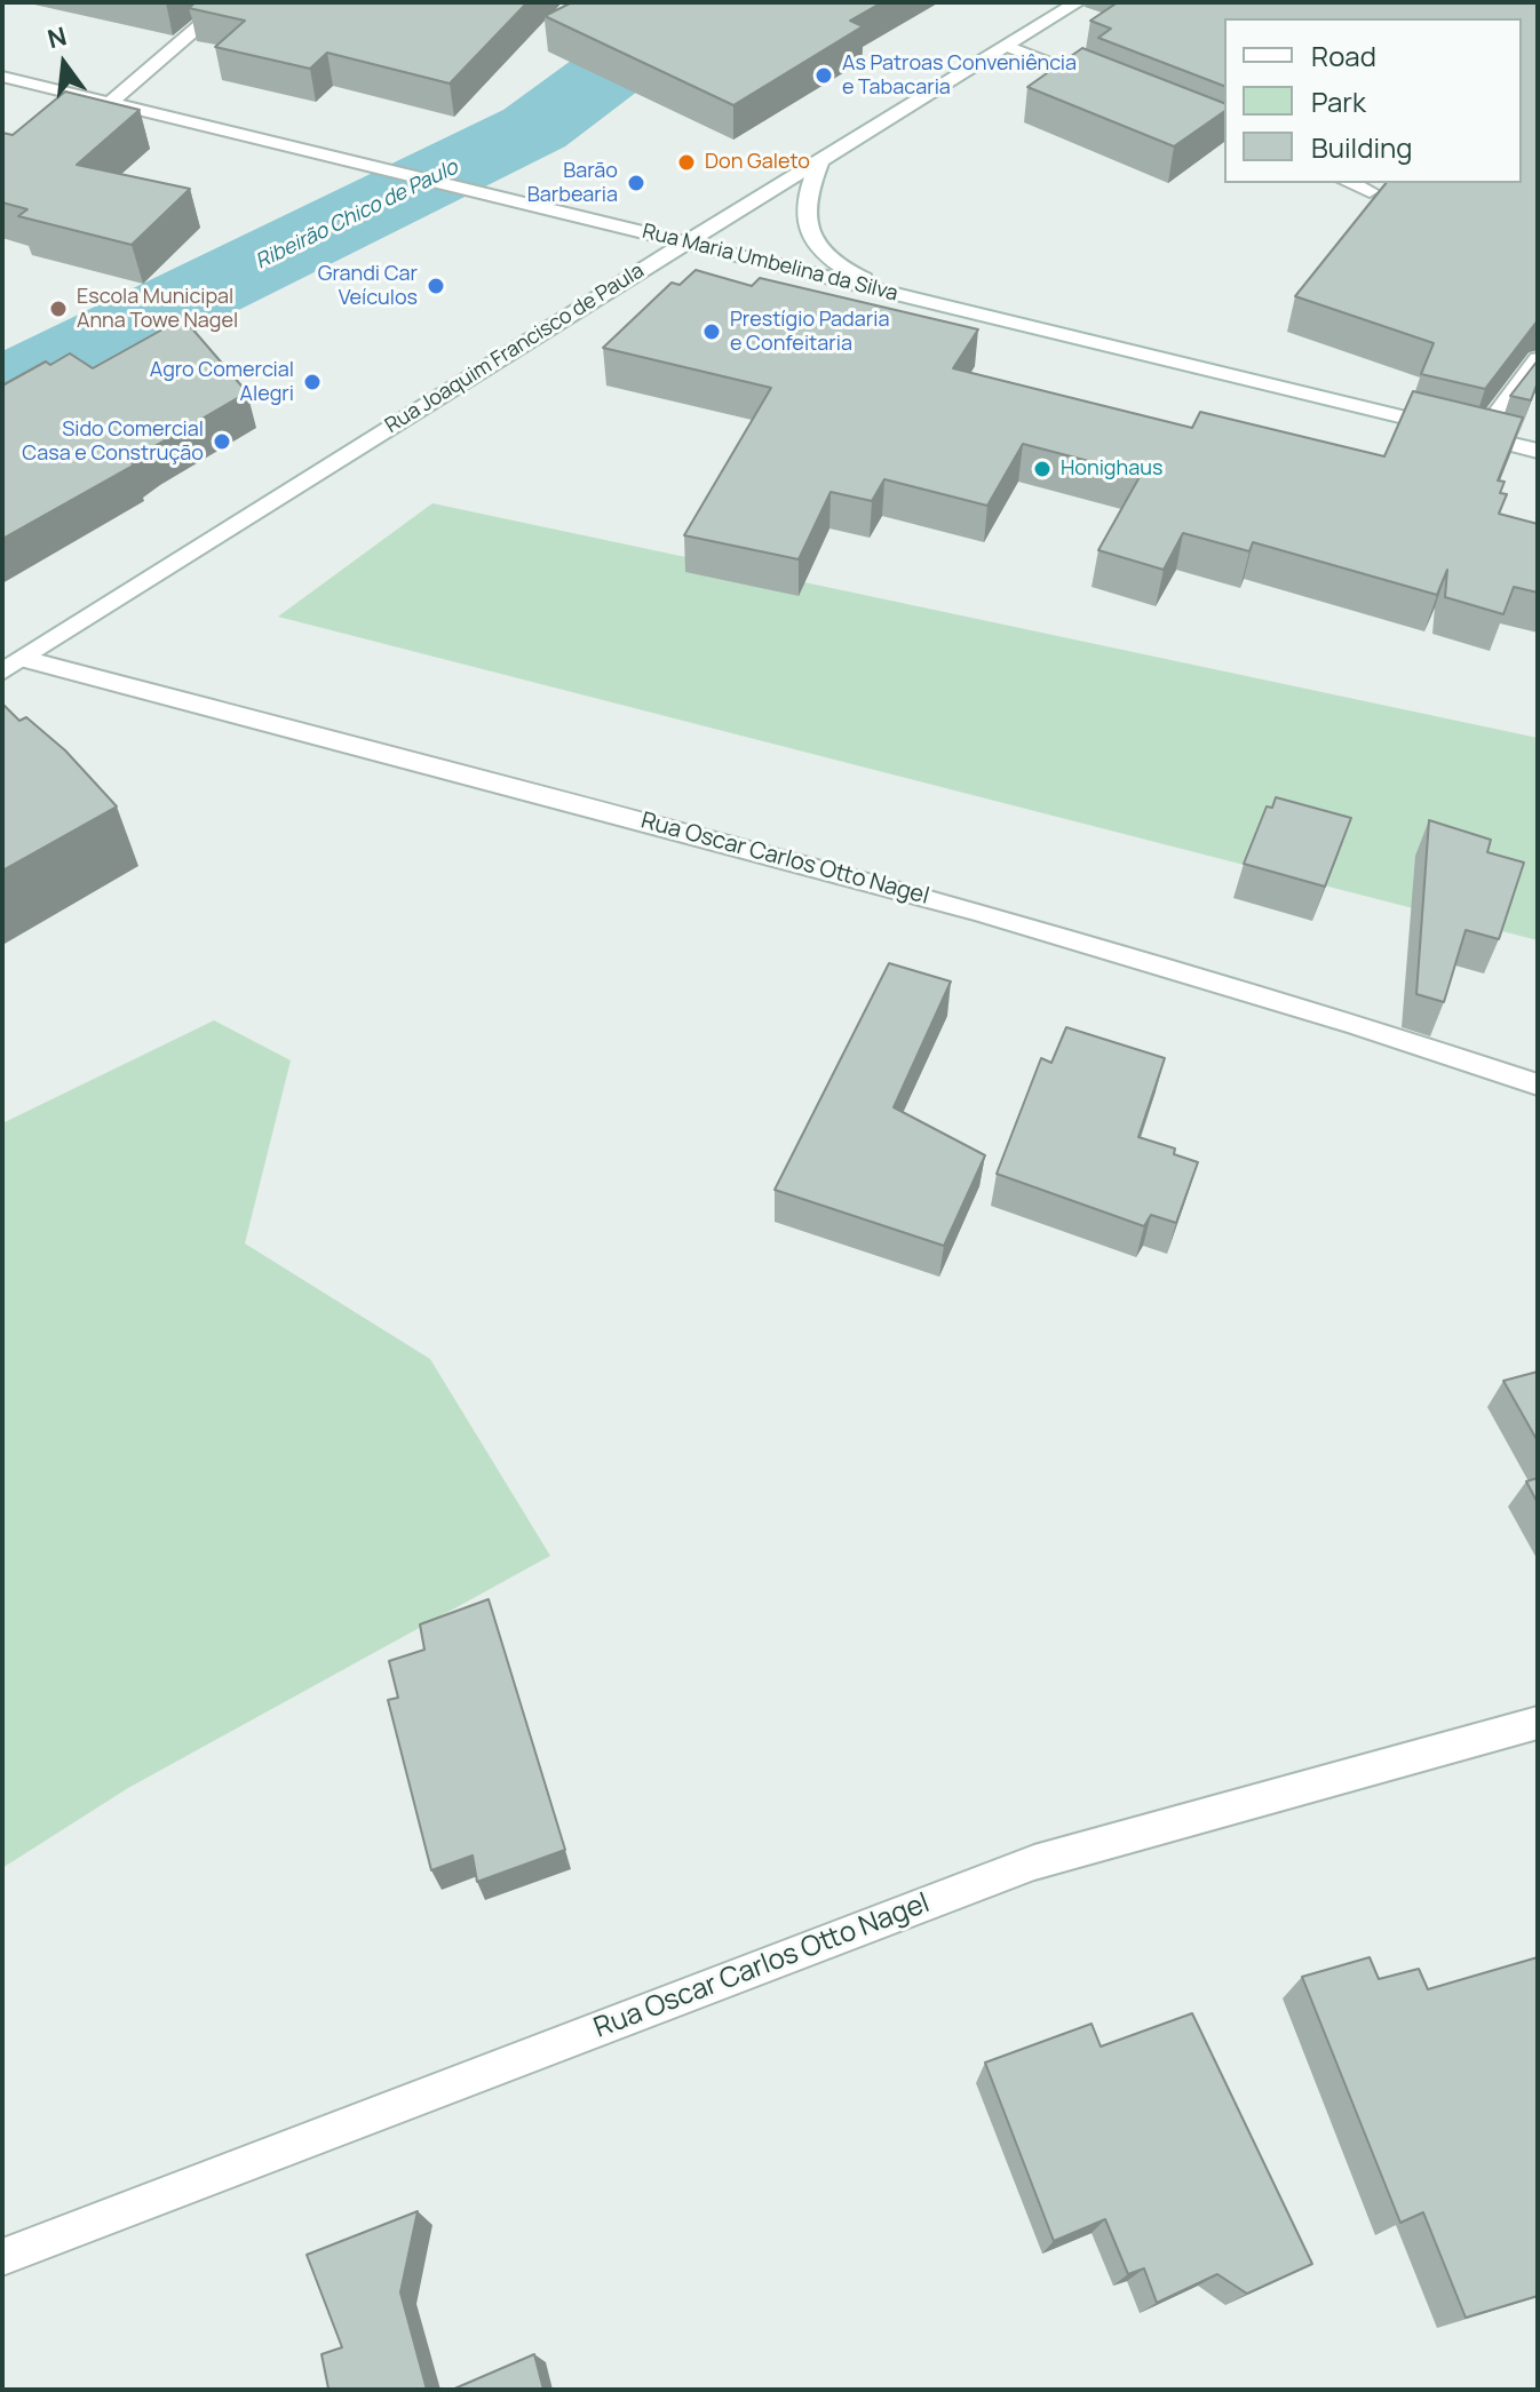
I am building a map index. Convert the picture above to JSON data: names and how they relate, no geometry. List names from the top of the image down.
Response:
{
  "streets": {
    "street": ["Rua Maria Umbelina da Silva", "Rua Joaquim Francisco de Paula", "Rua Oscar Carlos Otto Nagel"]
  },
  "crossings": [
    ["Rua Maria Umbelina da Silva", "Rua Joaquim Francisco de Paula"],
    ["Rua Joaquim Francisco de Paula", "Rua Oscar Carlos Otto Nagel"]
  ],
  "water": ["Ribeirão Chico de Paulo"],
  "places": [
    "As Patroas Conveniência e Tabacaria",
    "Don Galeto",
    "Barão Barbearia",
    "Grandi Car Veículos",
    "Escola Municipal Anna Towe Nagel",
    "Prestígio Padaria e Confeitaria",
    "Agro Comercial Alegri",
    "Sido Comercial Casa e Construção",
    "Honighaus"
  ],
  "legend": ["Road", "Park", "Building"],
  "north": "top"
}
